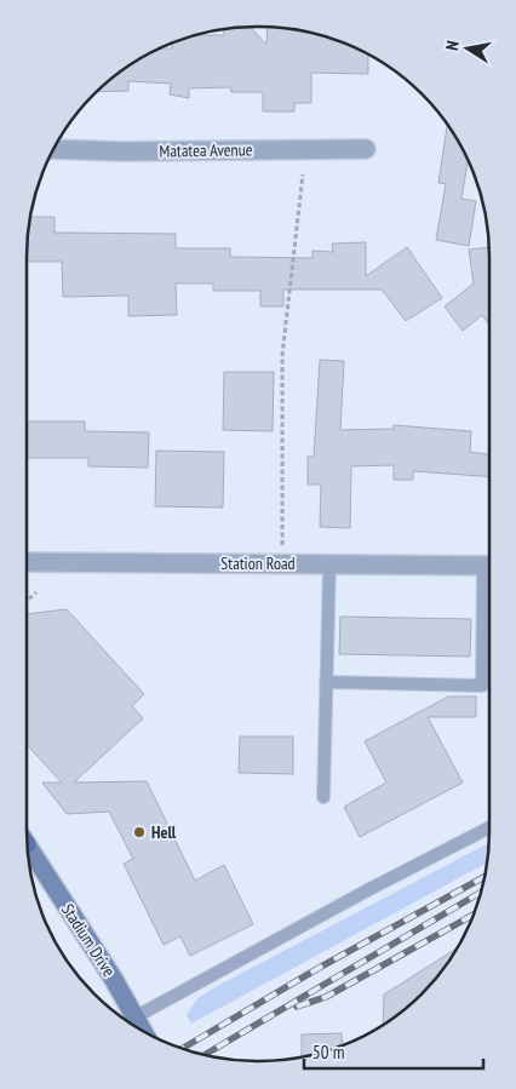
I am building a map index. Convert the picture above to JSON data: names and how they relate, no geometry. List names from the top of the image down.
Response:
{
  "streets": {
    "main road": ["Stadium Drive"],
    "street": ["Matatea Avenue", "Station Road"]
  },
  "places": ["Hell"],
  "scale_bar": "50 m",
  "north": "left"
}
